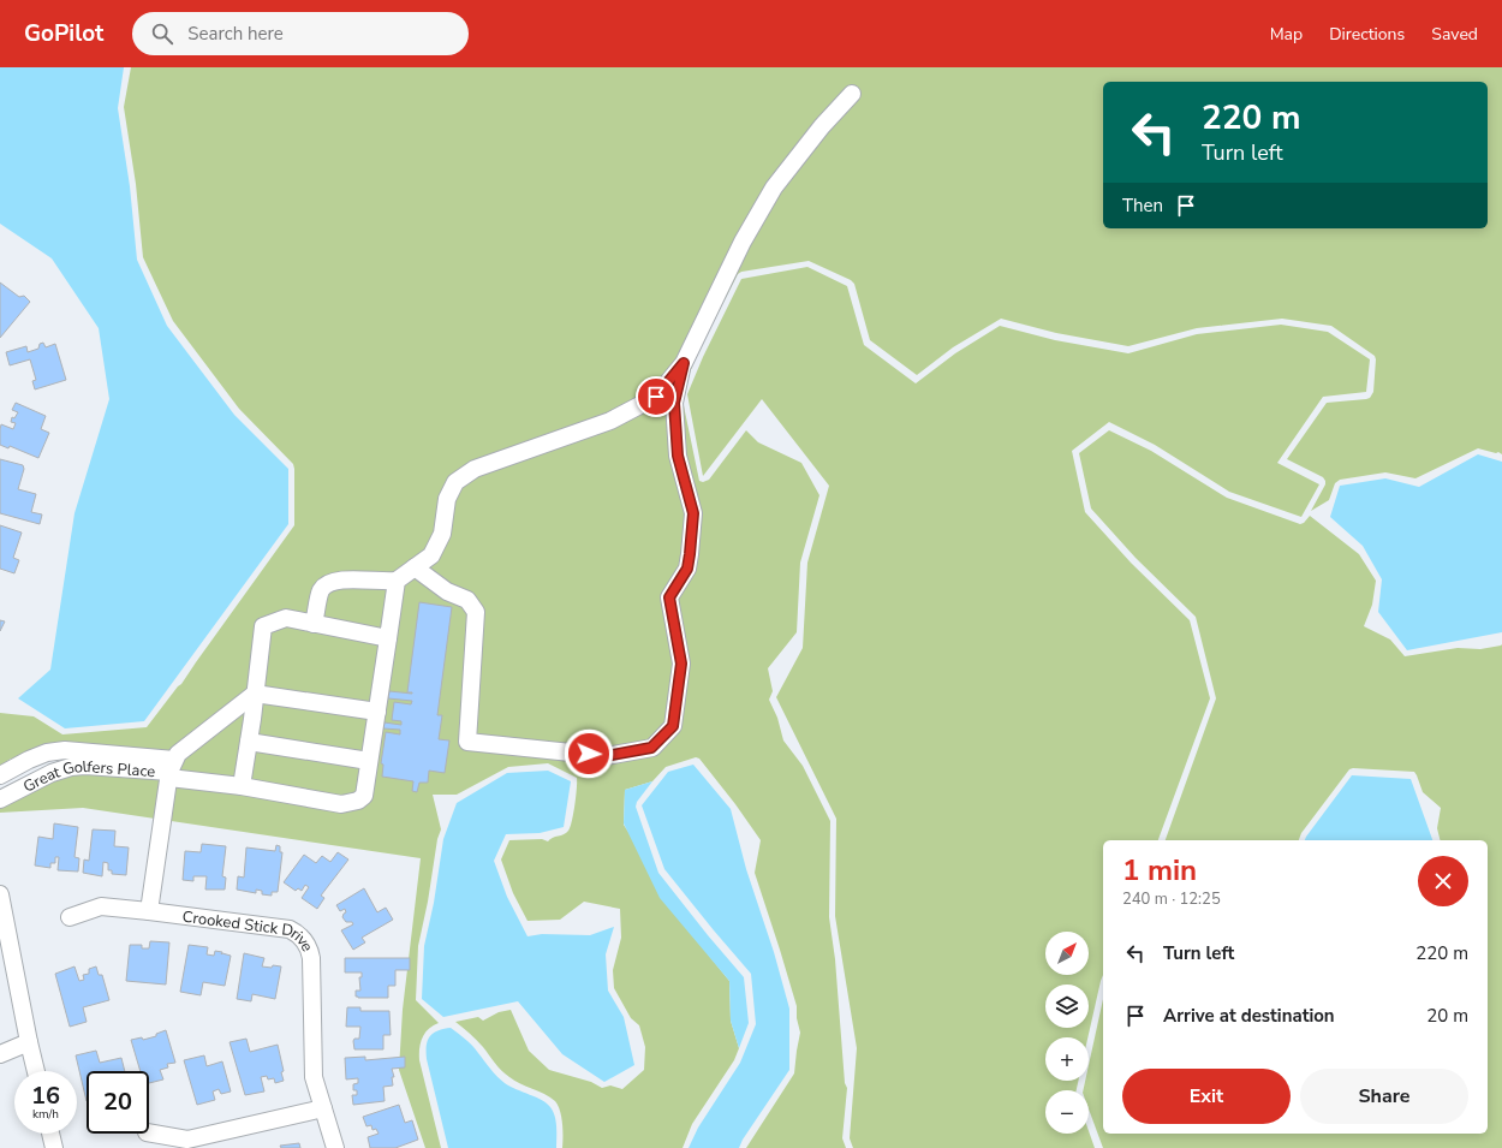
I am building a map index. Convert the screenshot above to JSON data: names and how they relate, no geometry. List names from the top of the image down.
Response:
{
  "streets": {
    "street": ["Great Golfers Place", "Crooked Stick Drive"]
  },
  "north": "top right",
  "page": {
    "header": "GoPilot",
    "search": "Search here",
    "nav": ["Map", "Directions", "Saved"],
    "turn": ["220 m", "Turn left"],
    "then": "Then",
    "heading": ["1 min", "240 m · 12:25"],
    "list": [
      {
        "name": "Turn left",
        "value": "220 m"
      },
      {
        "name": "Arrive at destination",
        "value": "20 m"
      }
    ],
    "map_buttons": ["+", "−"],
    "buttons": ["Exit", "Share"],
    "speed": "16 km/h",
    "limit": "20"
  }
}
